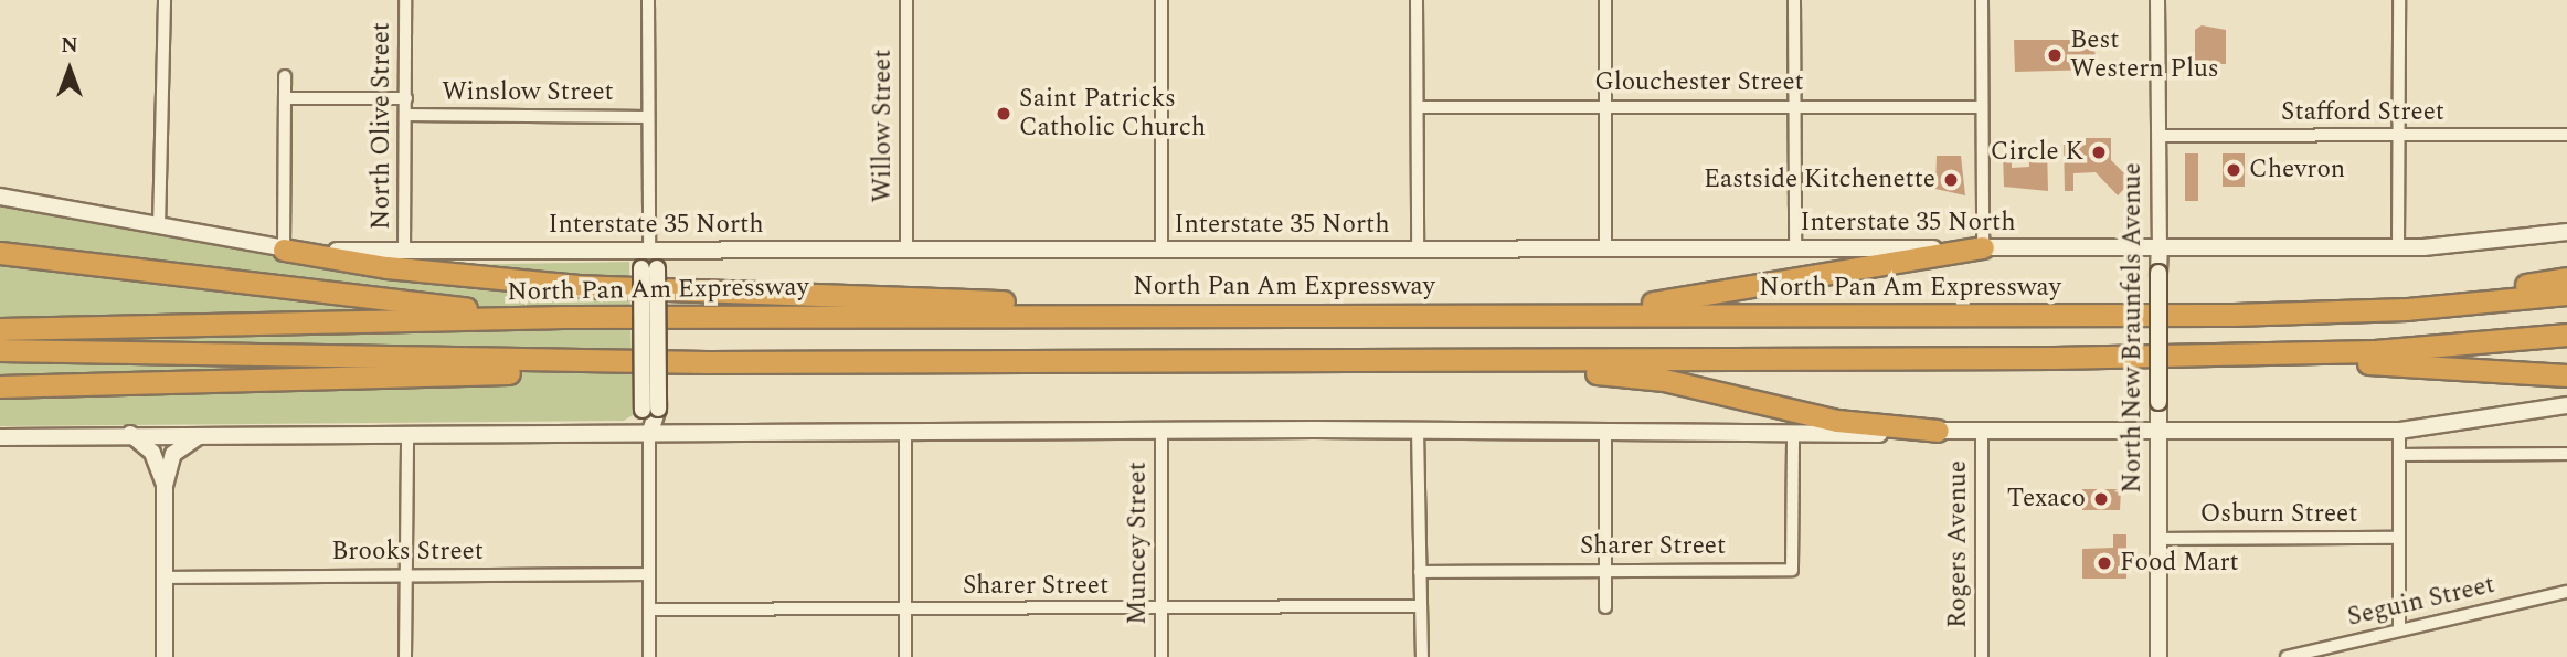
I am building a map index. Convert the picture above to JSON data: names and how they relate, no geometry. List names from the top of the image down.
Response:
{
  "streets": {
    "highway": ["North Pan Am Expressway"],
    "main road": ["Interstate 35 North", "North New Braunfels Avenue"],
    "street": [
      "Glouchester Street",
      "Winslow Street",
      "Stafford Street",
      "North Olive Street",
      "Willow Street",
      "Osburn Street",
      "Muncey Street",
      "Rogers Avenue",
      "Sharer Street",
      "Brooks Street",
      "Seguin Street"
    ]
  },
  "crossings": [
    ["Winslow Street", "North Olive Street"],
    ["Stafford Street", "North New Braunfels Avenue"],
    ["North Olive Street", "Interstate 35 North"],
    ["Willow Street", "Interstate 35 North"],
    ["Interstate 35 North", "North New Braunfels Avenue"],
    ["North New Braunfels Avenue", "Osburn Street"],
    ["Muncey Street", "Sharer Street"]
  ],
  "places": [
    "Best Western Plus",
    "Saint Patricks Catholic Church",
    "Circle K",
    "Chevron",
    "Eastside Kitchenette",
    "Texaco",
    "Food Mart"
  ],
  "north": "top"
}
